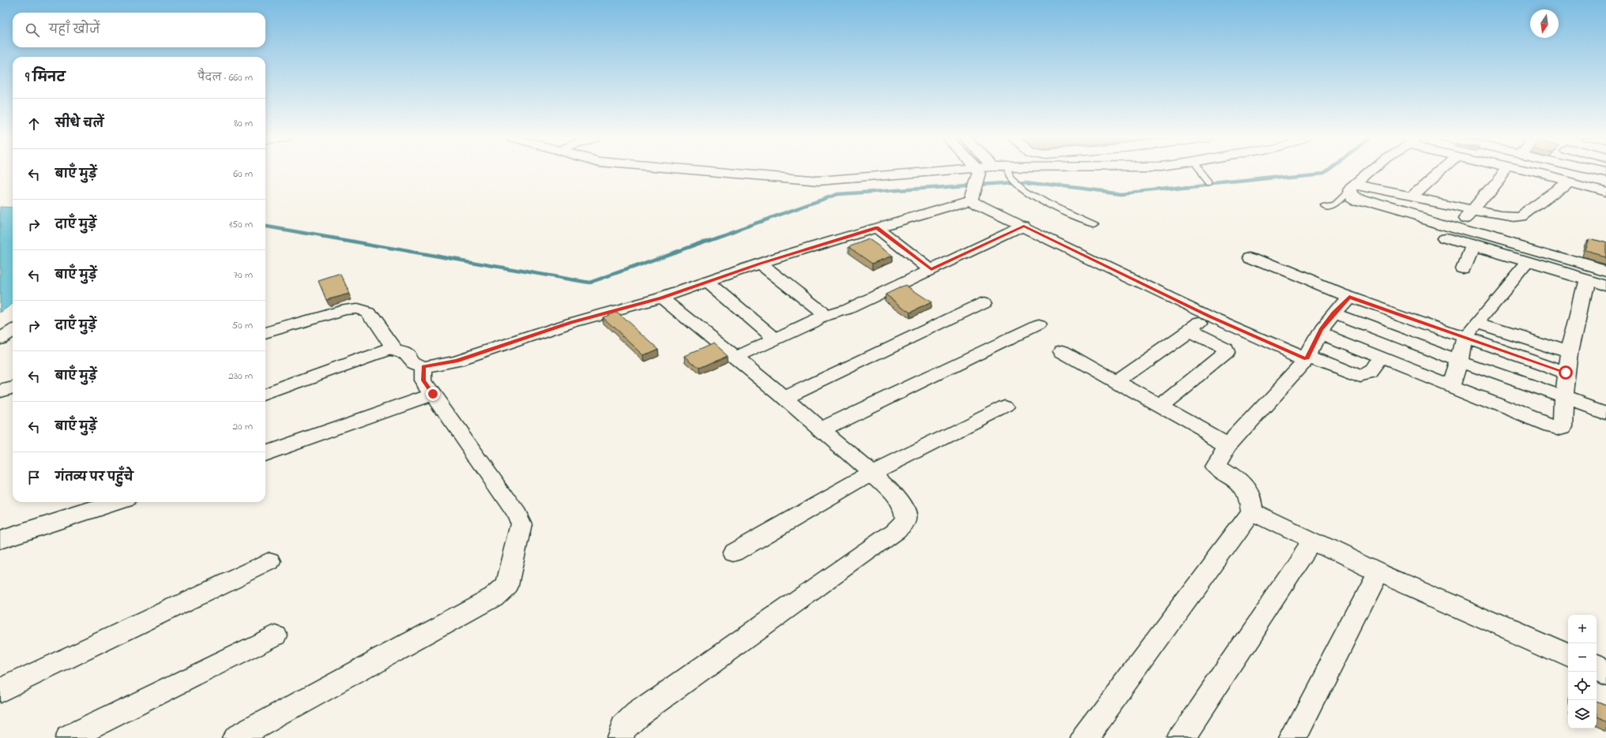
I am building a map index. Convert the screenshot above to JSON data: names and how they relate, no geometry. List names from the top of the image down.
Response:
{
  "north": "bottom",
  "page": {
    "search": "यहाँ खोजें",
    "heading": ["9 मिनट", "पैदल · 660 m"],
    "list": [
      ["सीधे चलें", "80 m"],
      ["बाएँ मुड़ें", "60 m"],
      ["दाएँ मुड़ें", "150 m"],
      ["बाएँ मुड़ें", "70 m"],
      ["दाएँ मुड़ें", "50 m"],
      ["बाएँ मुड़ें", "230 m"],
      ["बाएँ मुड़ें", "20 m"],
      "गंतव्य पर पहुँचे"
    ],
    "map_buttons": ["+", "−"]
  }
}
